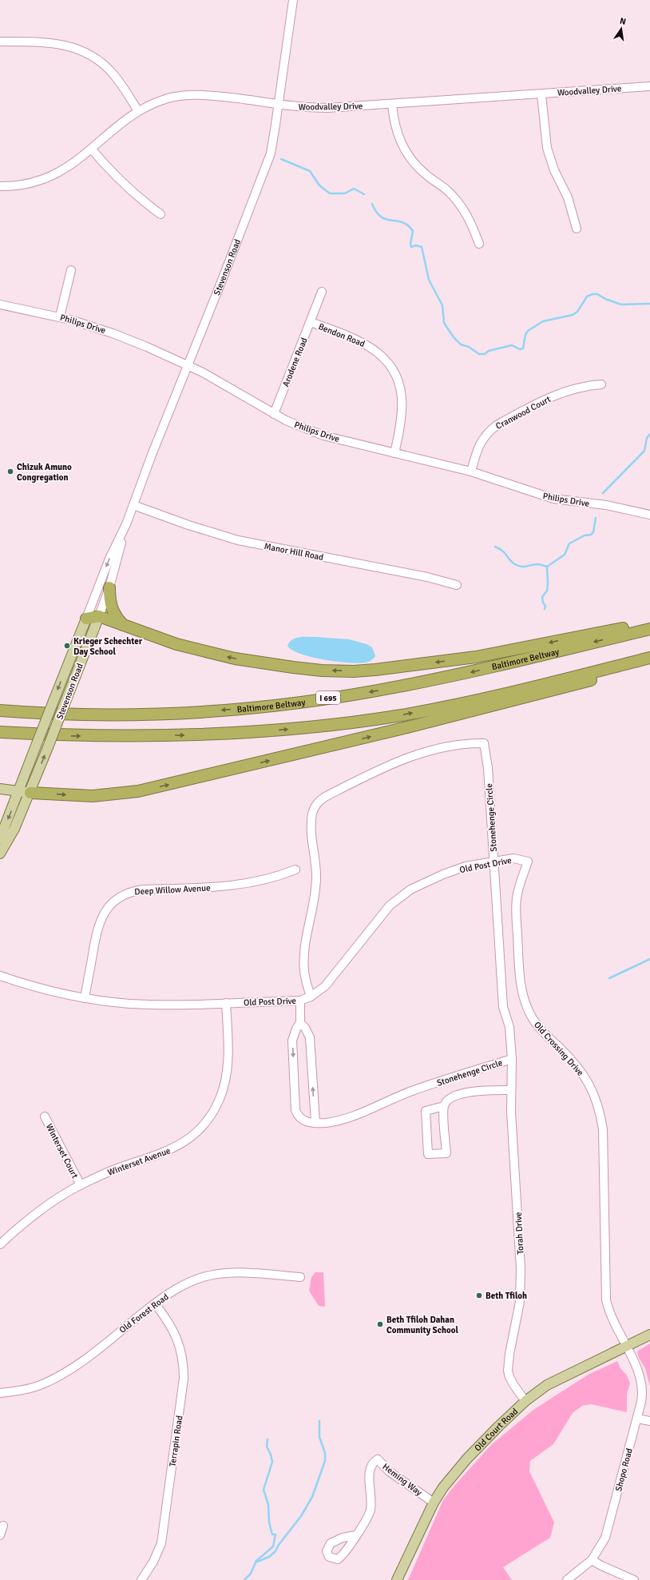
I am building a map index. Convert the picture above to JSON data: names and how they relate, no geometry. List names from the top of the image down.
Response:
{
  "streets": {
    "highway": ["Baltimore Beltway", "I 695"],
    "main road": ["Stevenson Road", "Old Court Road"],
    "street": [
      "Woodvalley Drive",
      "Philips Drive",
      "Bendon Road",
      "Arodene Road",
      "Cranwood Court",
      "Manor Hill Road",
      "Stonehenge Circle",
      "Old Post Drive",
      "Deep Willow Avenue",
      "Old Crossing Drive",
      "Winterset Court",
      "Winterset Avenue",
      "Torah Drive",
      "Old Forest Road",
      "Terrapin Road",
      "Shopo Road",
      "Heming Way"
    ]
  },
  "crossings": [
    ["Woodvalley Drive", "Stevenson Road"],
    ["Stevenson Road", "Philips Drive"],
    ["Stevenson Road", "Manor Hill Road"],
    ["Philips Drive", "Bendon Road"],
    ["Philips Drive", "Arodene Road"],
    ["Philips Drive", "Cranwood Court"],
    ["Bendon Road", "Arodene Road"],
    ["Stonehenge Circle", "Old Post Drive"],
    ["Stonehenge Circle", "Torah Drive"],
    ["Old Post Drive", "Deep Willow Avenue"],
    ["Old Post Drive", "Old Crossing Drive"],
    ["Old Post Drive", "Winterset Avenue"],
    ["Old Crossing Drive", "Old Court Road"],
    ["Old Crossing Drive", "Shopo Road"],
    ["Winterset Court", "Winterset Avenue"],
    ["Torah Drive", "Old Court Road"],
    ["Old Forest Road", "Terrapin Road"],
    ["Old Court Road", "Shopo Road"],
    ["Old Court Road", "Heming Way"]
  ],
  "places": [
    "Chizuk Amuno Congregation",
    "Krieger Schechter Day School",
    "Beth Tfiloh",
    "Beth Tfiloh Dahan Community School"
  ],
  "north": "top"
}
